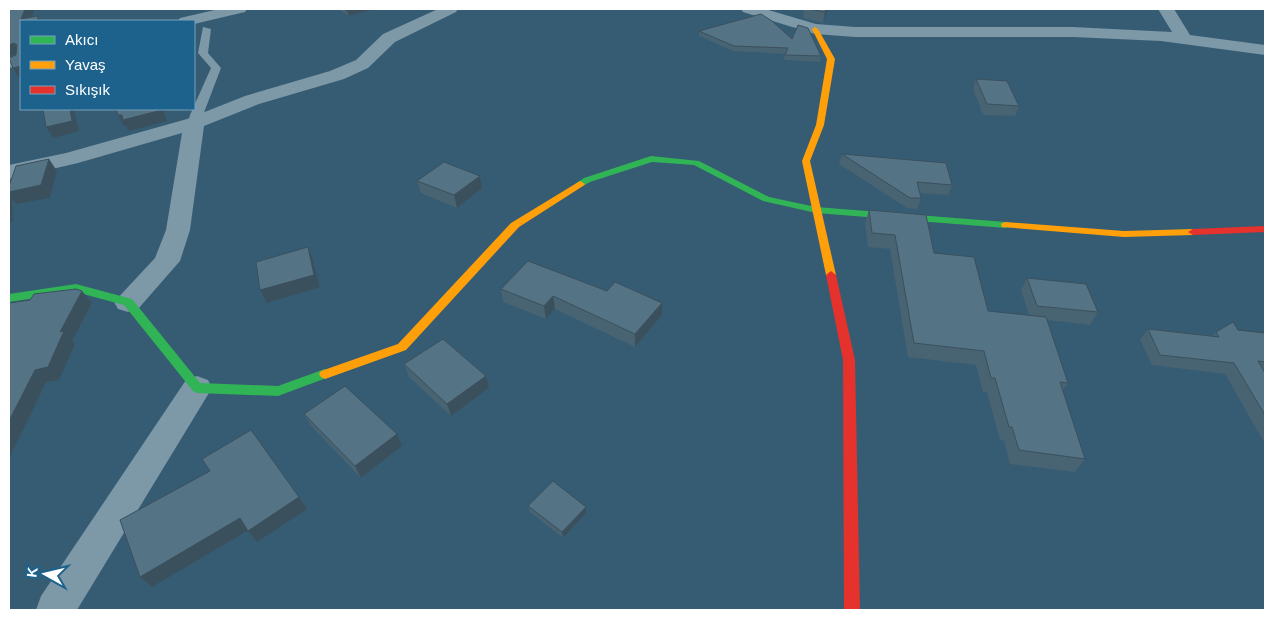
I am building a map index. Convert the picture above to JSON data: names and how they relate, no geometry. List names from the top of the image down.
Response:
{
  "legend": ["Akıcı", "Yavaş", "Sıkışık"],
  "north": "left"
}
